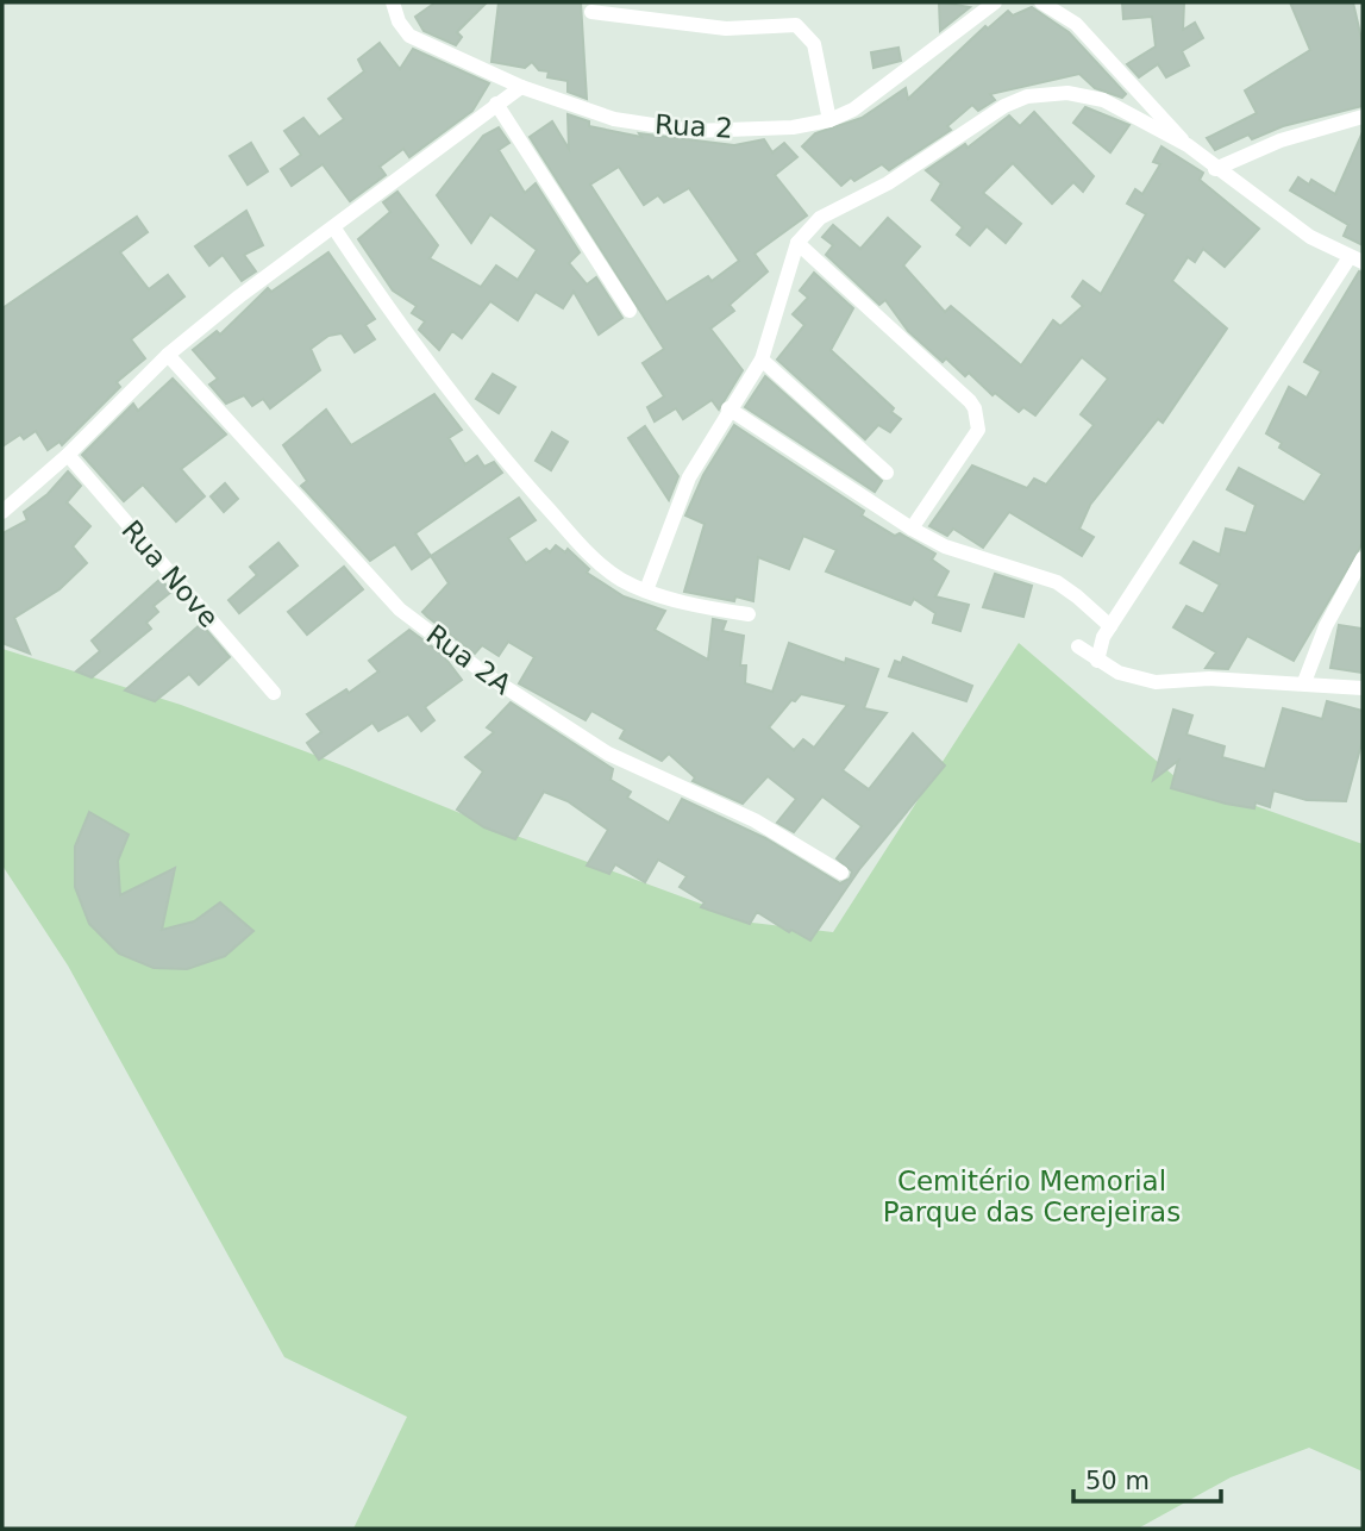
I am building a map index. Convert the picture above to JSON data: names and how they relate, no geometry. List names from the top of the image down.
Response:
{
  "streets": {
    "street": ["Rua 2", "Rua Nove", "Rua 2A"]
  },
  "parks": ["Cemitério Memorial Parque das Cerejeiras"],
  "scale_bar": "50 m"
}
